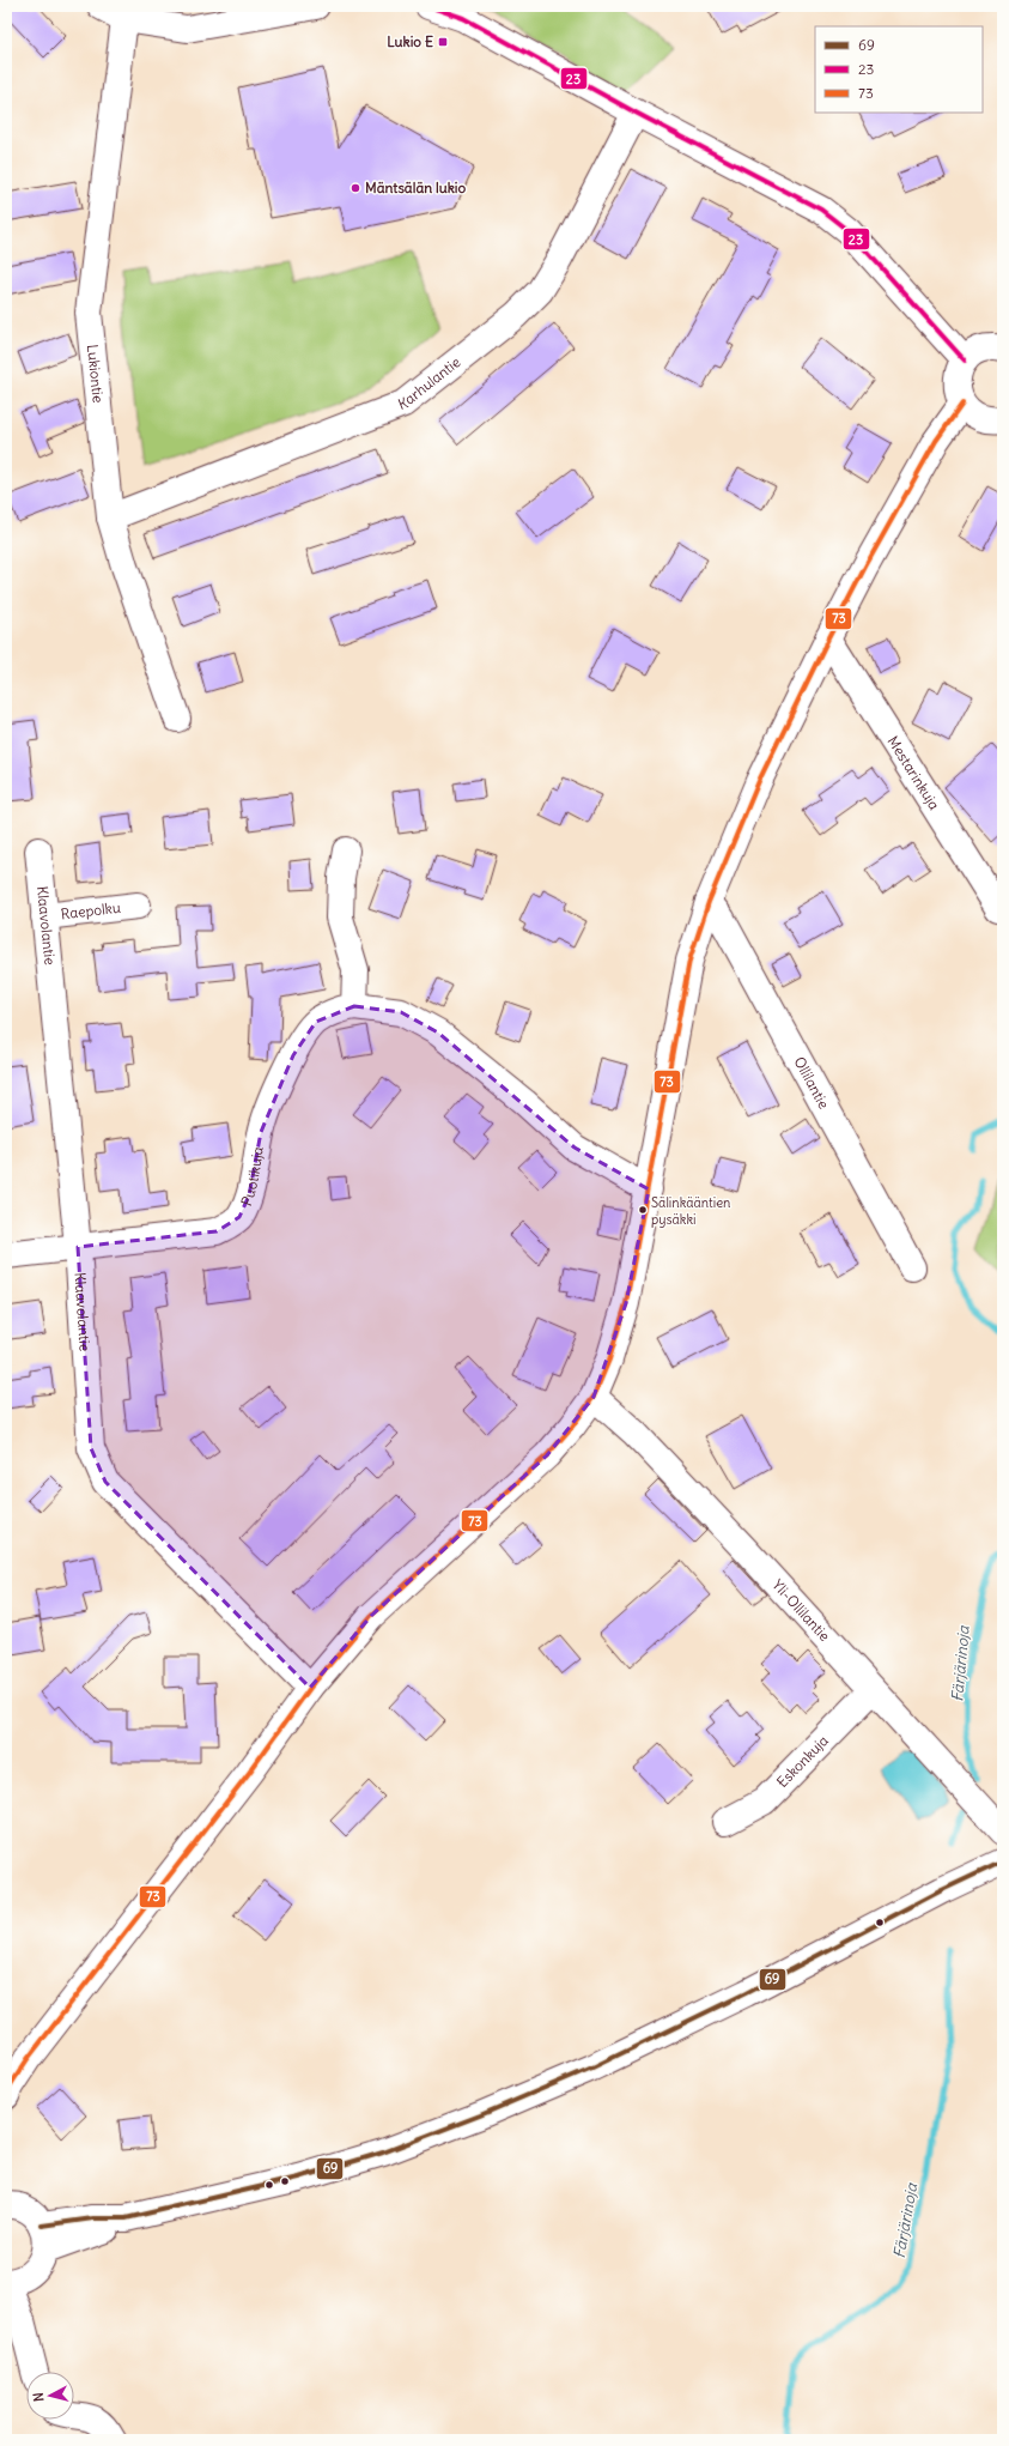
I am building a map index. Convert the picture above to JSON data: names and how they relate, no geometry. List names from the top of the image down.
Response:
{
  "streets": {
    "street": [
      "Lukiontie",
      "Karhulantie",
      "Mestarinkuja",
      "Raepolku",
      "Klaavolantie",
      "Ollilantie",
      "Puotikuja",
      "Yli-Ollilantie",
      "Eskonkuja"
    ]
  },
  "crossings": [
    ["Lukiontie", "Karhulantie"],
    ["Raepolku", "Klaavolantie"],
    ["Klaavolantie", "Puotikuja"],
    ["Yli-Ollilantie", "Eskonkuja"]
  ],
  "water": ["Färjärinoja"],
  "places": {
    "transit": ["Lukio E"],
    "other": ["Mäntsälän lukio", "Sälinkääntien pysäkki"]
  },
  "lines": ["transit line 23", "transit line 73", "transit line 69"],
  "legend": ["69", "23", "73"],
  "north": "left"
}
